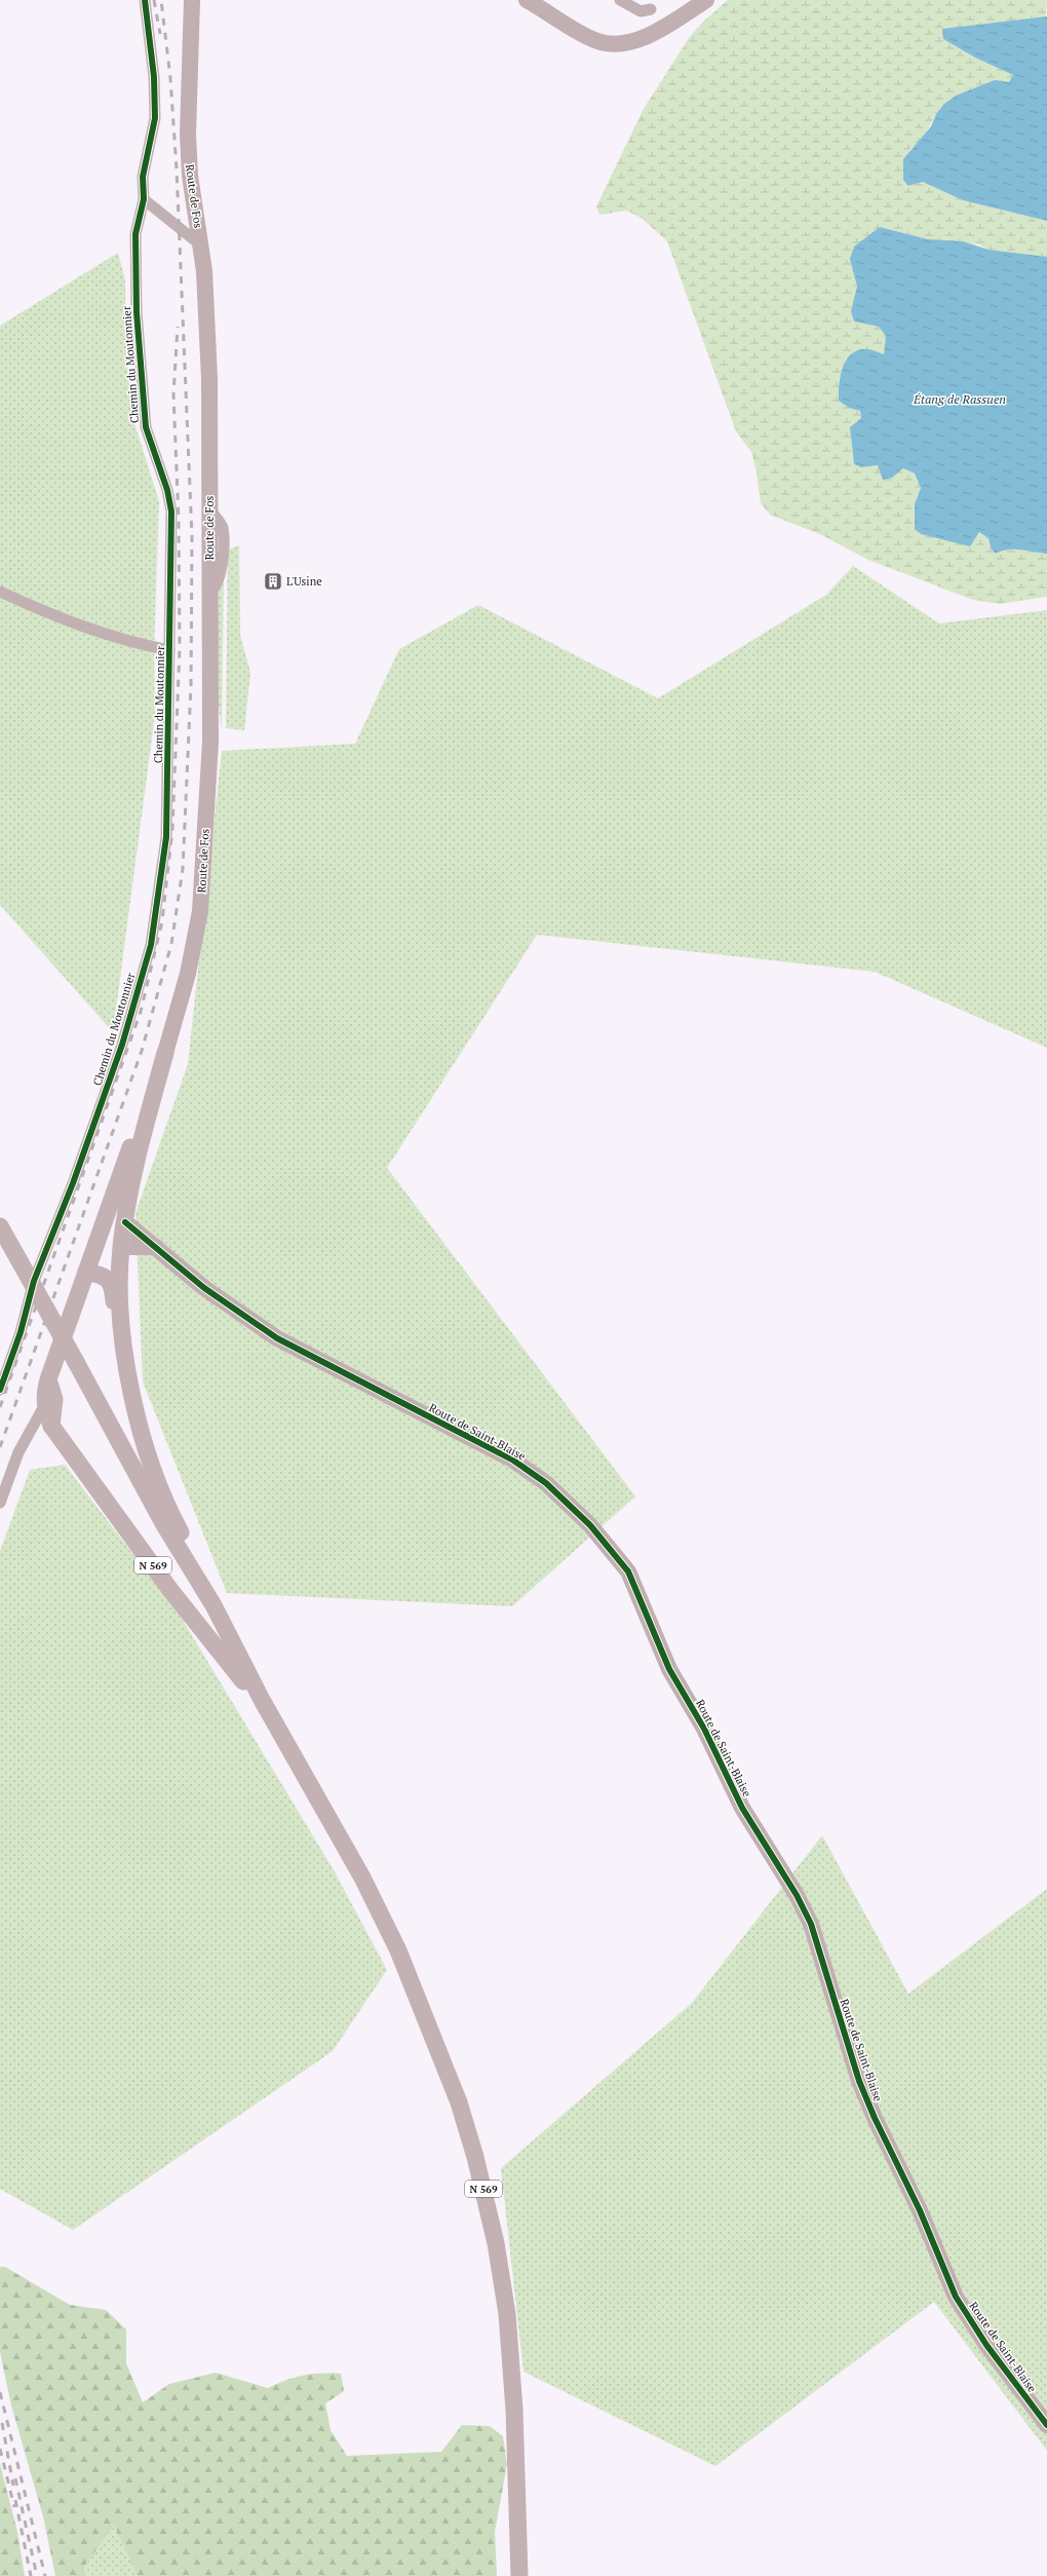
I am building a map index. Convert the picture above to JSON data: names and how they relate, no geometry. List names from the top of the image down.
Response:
{
  "streets": {
    "main road": ["N 569"],
    "street": ["Route de Fos", "Chemin du Moutonnier", "Route de Saint-Blaise"]
  },
  "water": ["Étang de Rassuen"],
  "places": {
    "building": ["L'Usine"]
  }
}
